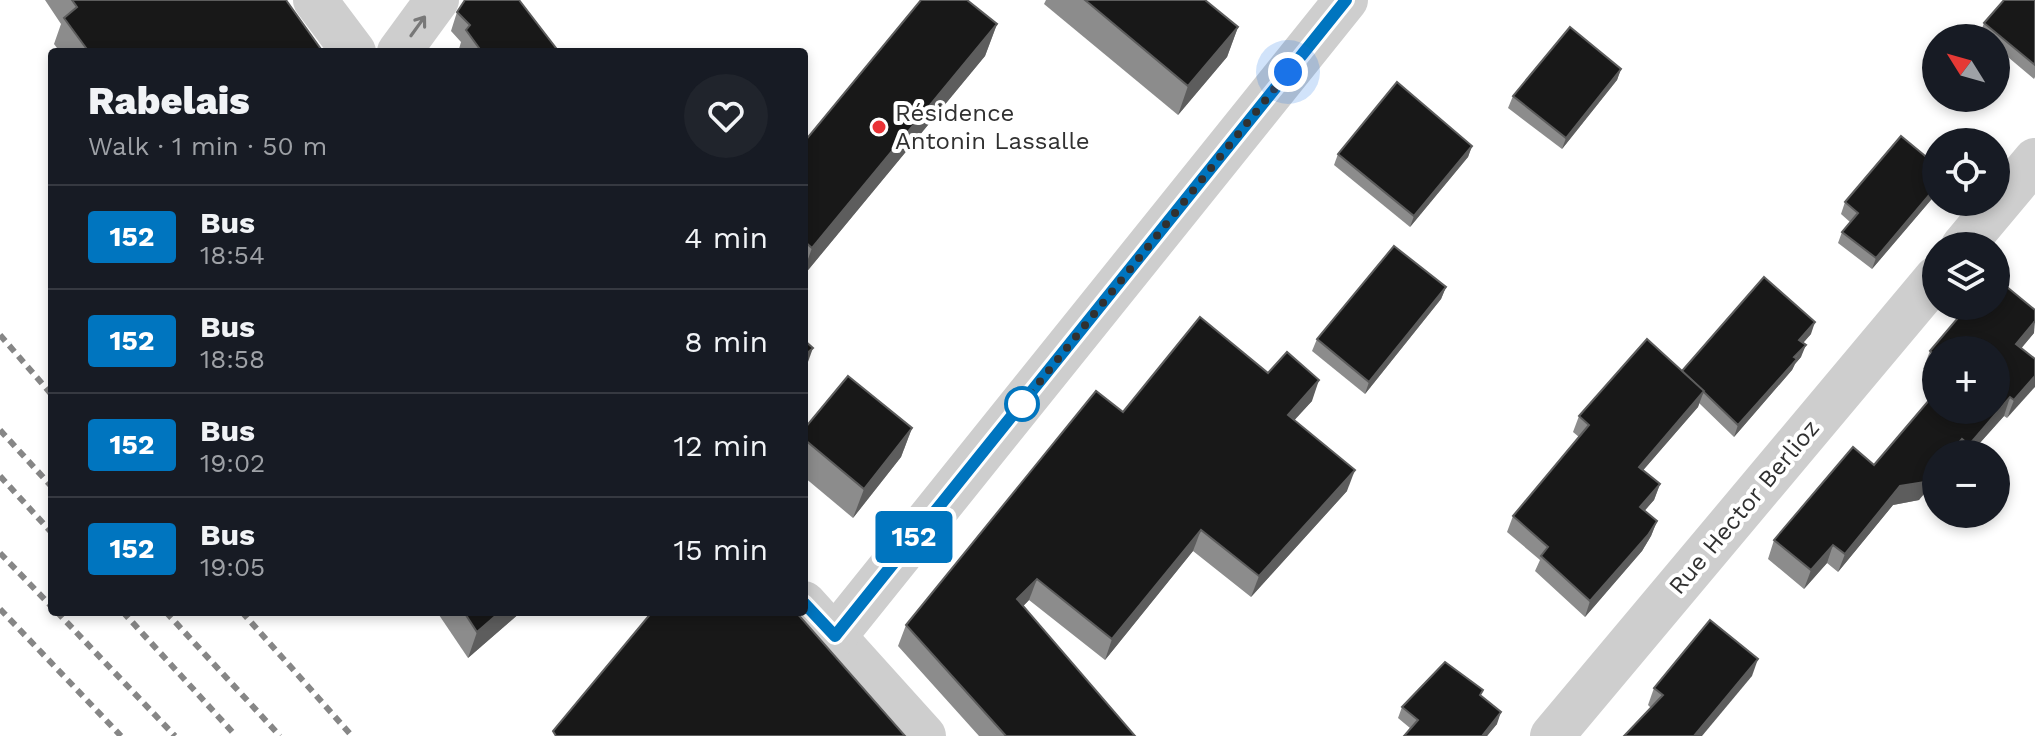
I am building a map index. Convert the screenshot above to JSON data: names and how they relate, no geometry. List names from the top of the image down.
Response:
{
  "streets": {
    "street": ["Rue Hector Berlioz"]
  },
  "places": ["Résidence Antonin Lassalle"],
  "lines": ["bus line 152"],
  "north": "top left",
  "page": {
    "on_map": "152",
    "map_buttons": ["+", "−"],
    "heading": ["Rabelais", "Walk · 1 min · 50 m"],
    "list": [
      {
        "mark": "152",
        "name": "Bus",
        "note": "18:54",
        "value": "4 min"
      },
      {
        "mark": "152",
        "name": "Bus",
        "note": "18:58",
        "value": "8 min"
      },
      {
        "mark": "152",
        "name": "Bus",
        "note": "19:02",
        "value": "12 min"
      },
      {
        "mark": "152",
        "name": "Bus",
        "note": "19:05",
        "value": "15 min"
      }
    ]
  }
}
